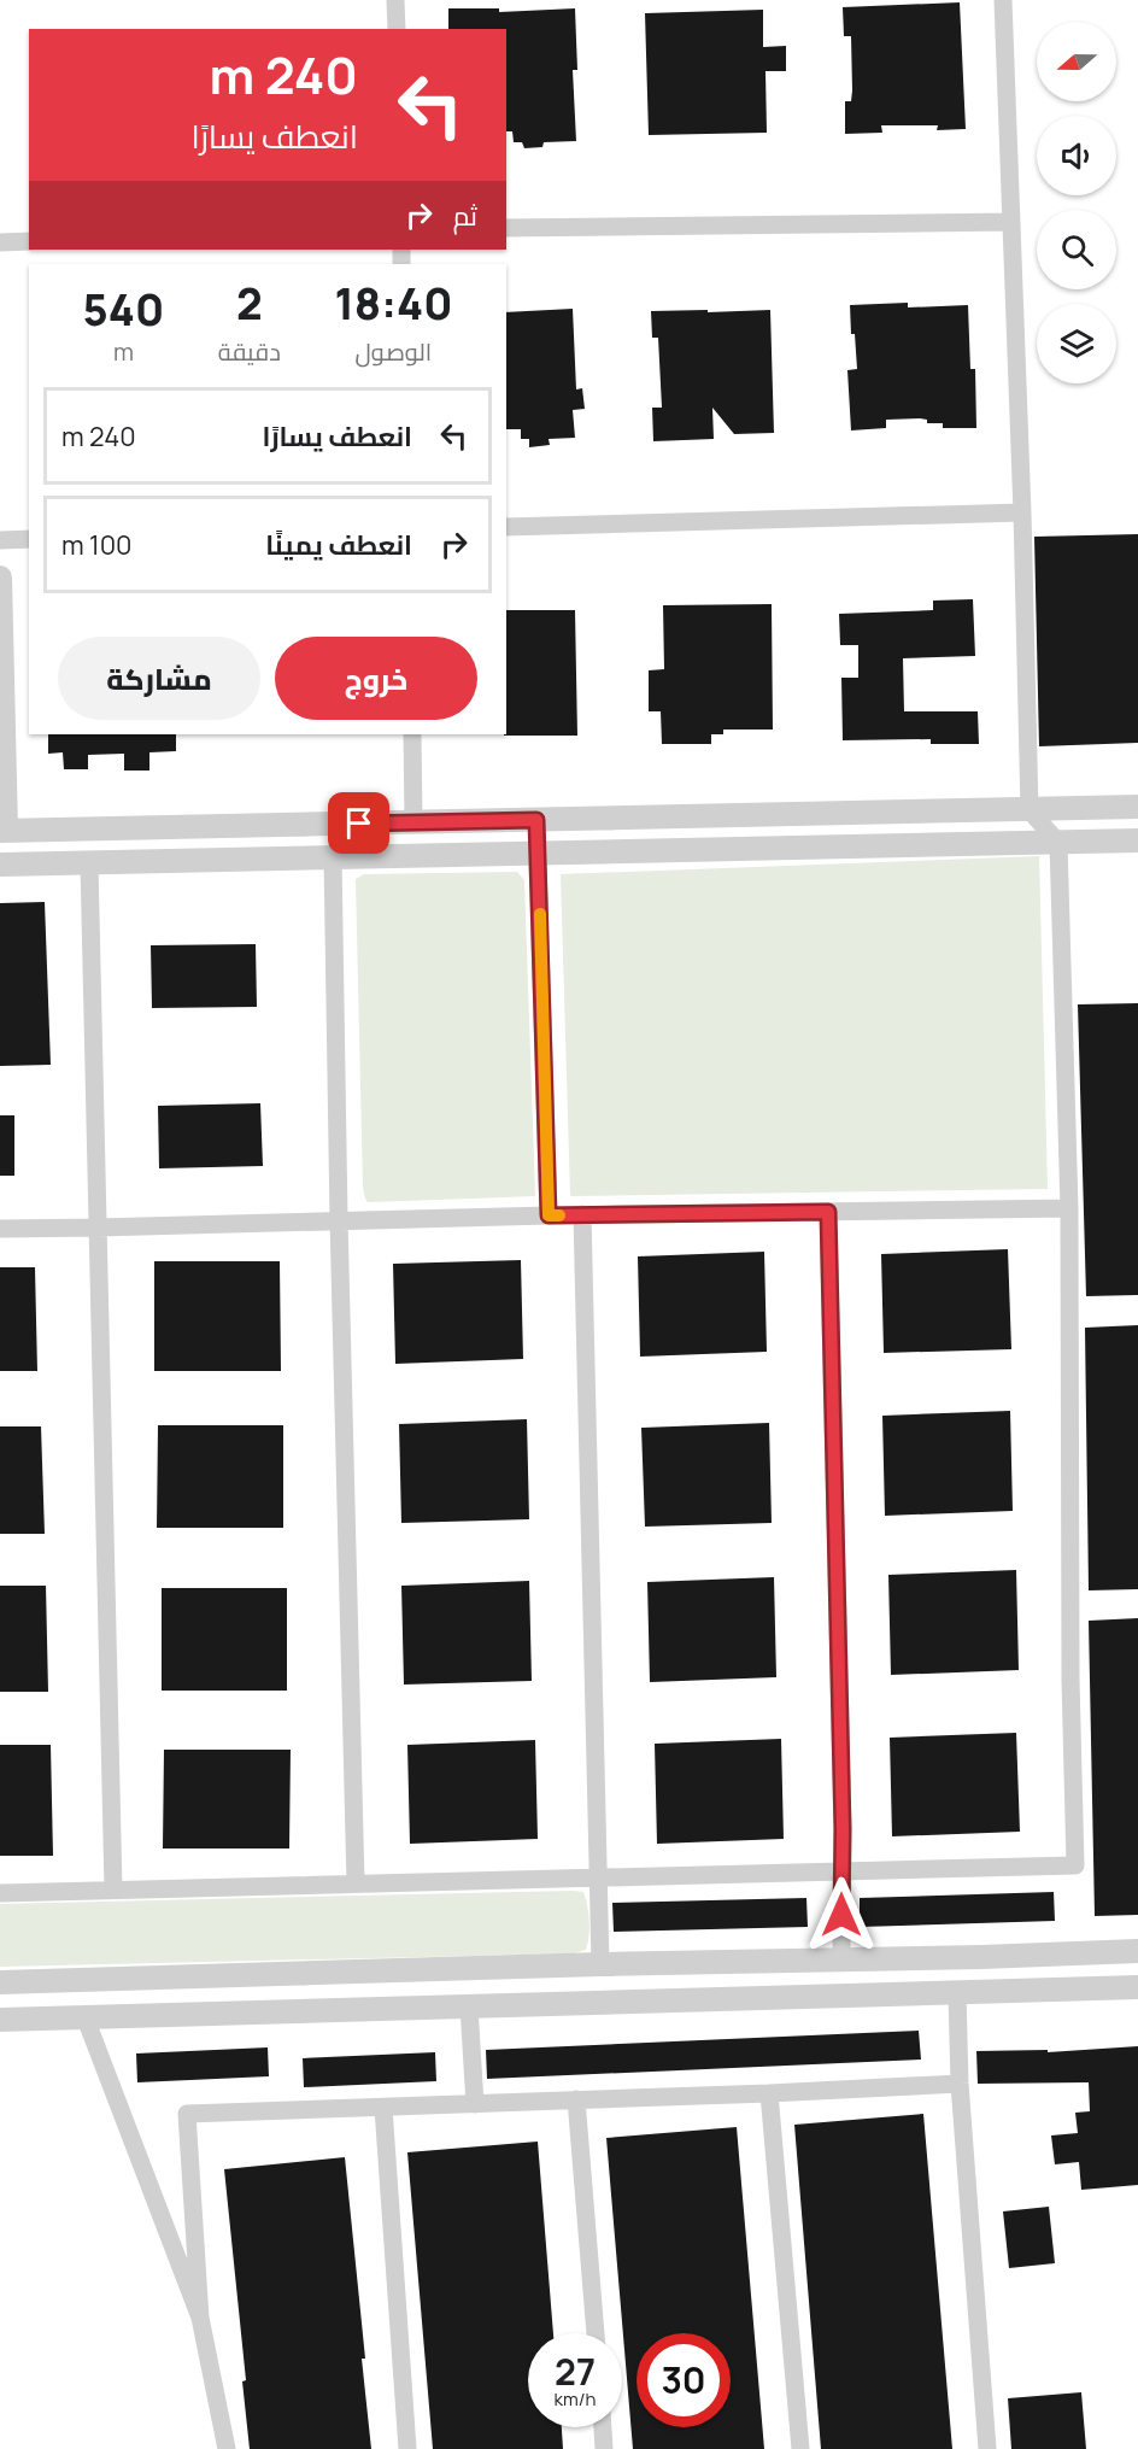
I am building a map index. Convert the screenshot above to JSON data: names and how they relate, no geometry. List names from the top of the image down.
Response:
{
  "north": "left",
  "page": {
    "turn": ["240 m", "انعطف يسارًا"],
    "then": "ثم",
    "eta": [
      "18:40",
      "الوصول",
      "2",
      "دقيقة",
      "540",
      "m"
    ],
    "list": [
      {
        "name": "انعطف يسارًا",
        "value": "240 m"
      },
      {
        "name": "انعطف يمينًا",
        "value": "100 m"
      }
    ],
    "buttons": ["خروج", "مشاركة"],
    "speed": "27 km/h",
    "limit": "30"
  }
}
